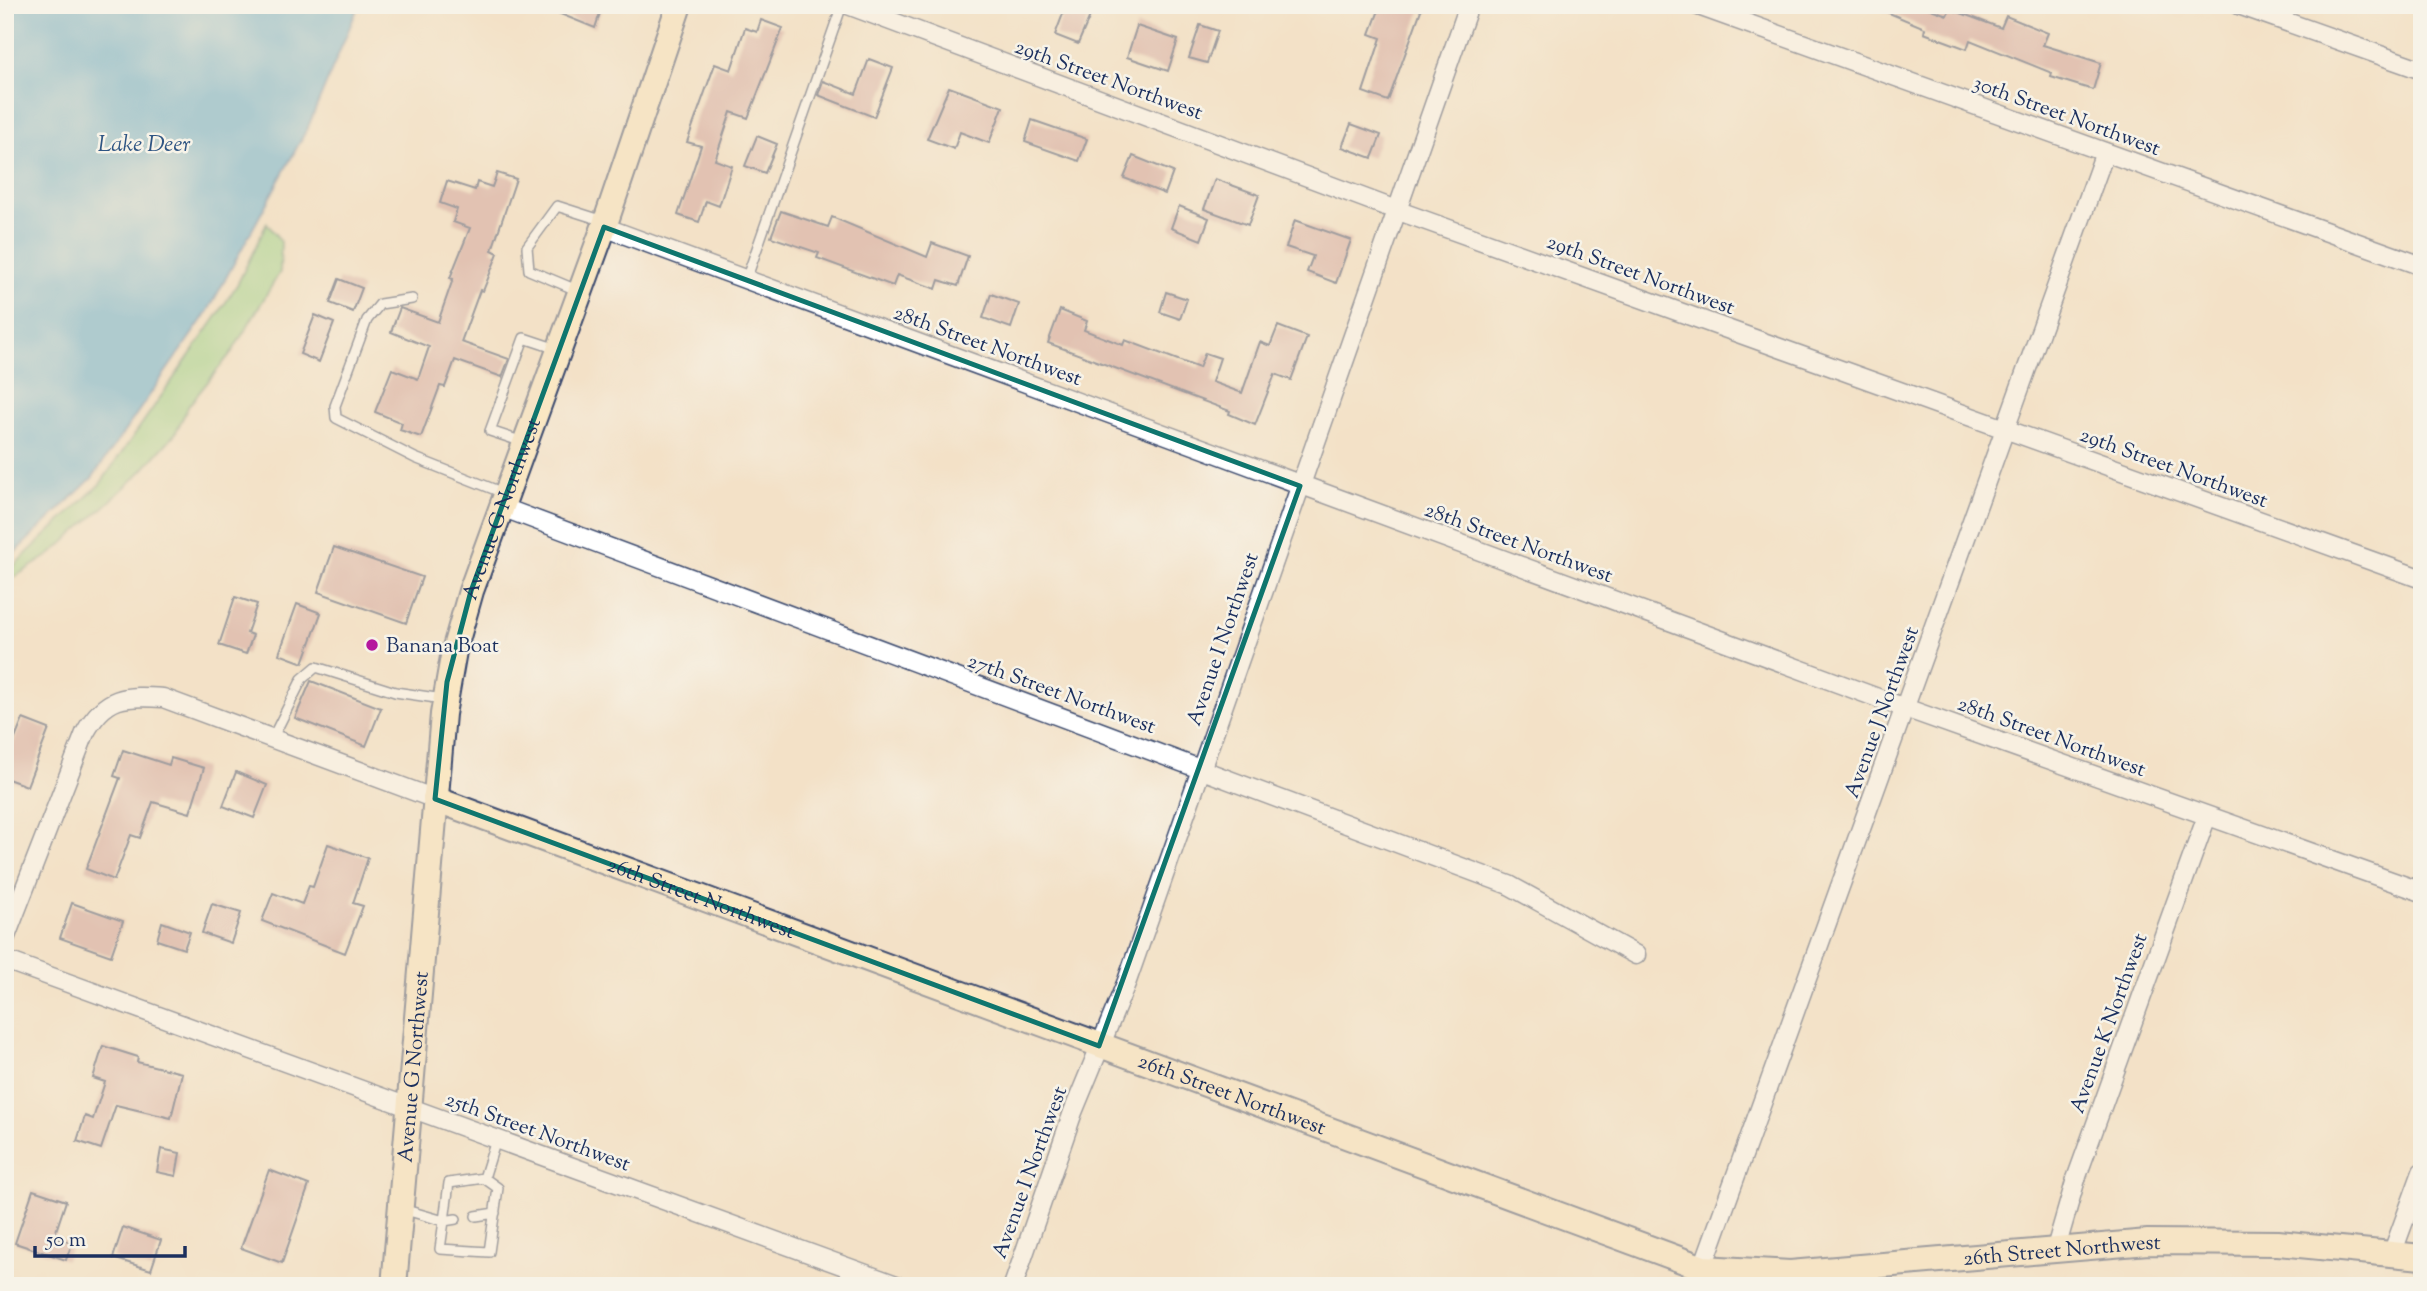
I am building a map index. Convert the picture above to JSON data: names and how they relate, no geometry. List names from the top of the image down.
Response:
{
  "streets": {
    "street": [
      "29th Street Northwest",
      "30th Street Northwest",
      "28th Street Northwest",
      "Avenue G Northwest",
      "Avenue I Northwest",
      "27th Street Northwest",
      "Avenue J Northwest",
      "26th Street Northwest",
      "Avenue K Northwest",
      "25th Street Northwest"
    ]
  },
  "crossings": [
    ["29th Street Northwest", "Avenue I Northwest"],
    ["29th Street Northwest", "Avenue J Northwest"],
    ["30th Street Northwest", "Avenue J Northwest"],
    ["28th Street Northwest", "Avenue G Northwest"],
    ["28th Street Northwest", "Avenue I Northwest"],
    ["28th Street Northwest", "Avenue J Northwest"],
    ["28th Street Northwest", "Avenue K Northwest"],
    ["Avenue G Northwest", "27th Street Northwest"],
    ["Avenue G Northwest", "26th Street Northwest"],
    ["Avenue G Northwest", "25th Street Northwest"],
    ["Avenue I Northwest", "27th Street Northwest"],
    ["Avenue I Northwest", "26th Street Northwest"],
    ["Avenue J Northwest", "26th Street Northwest"],
    ["26th Street Northwest", "Avenue K Northwest"]
  ],
  "water": ["Lake Deer"],
  "places": ["Banana Boat"],
  "scale_bar": "50 m"
}
